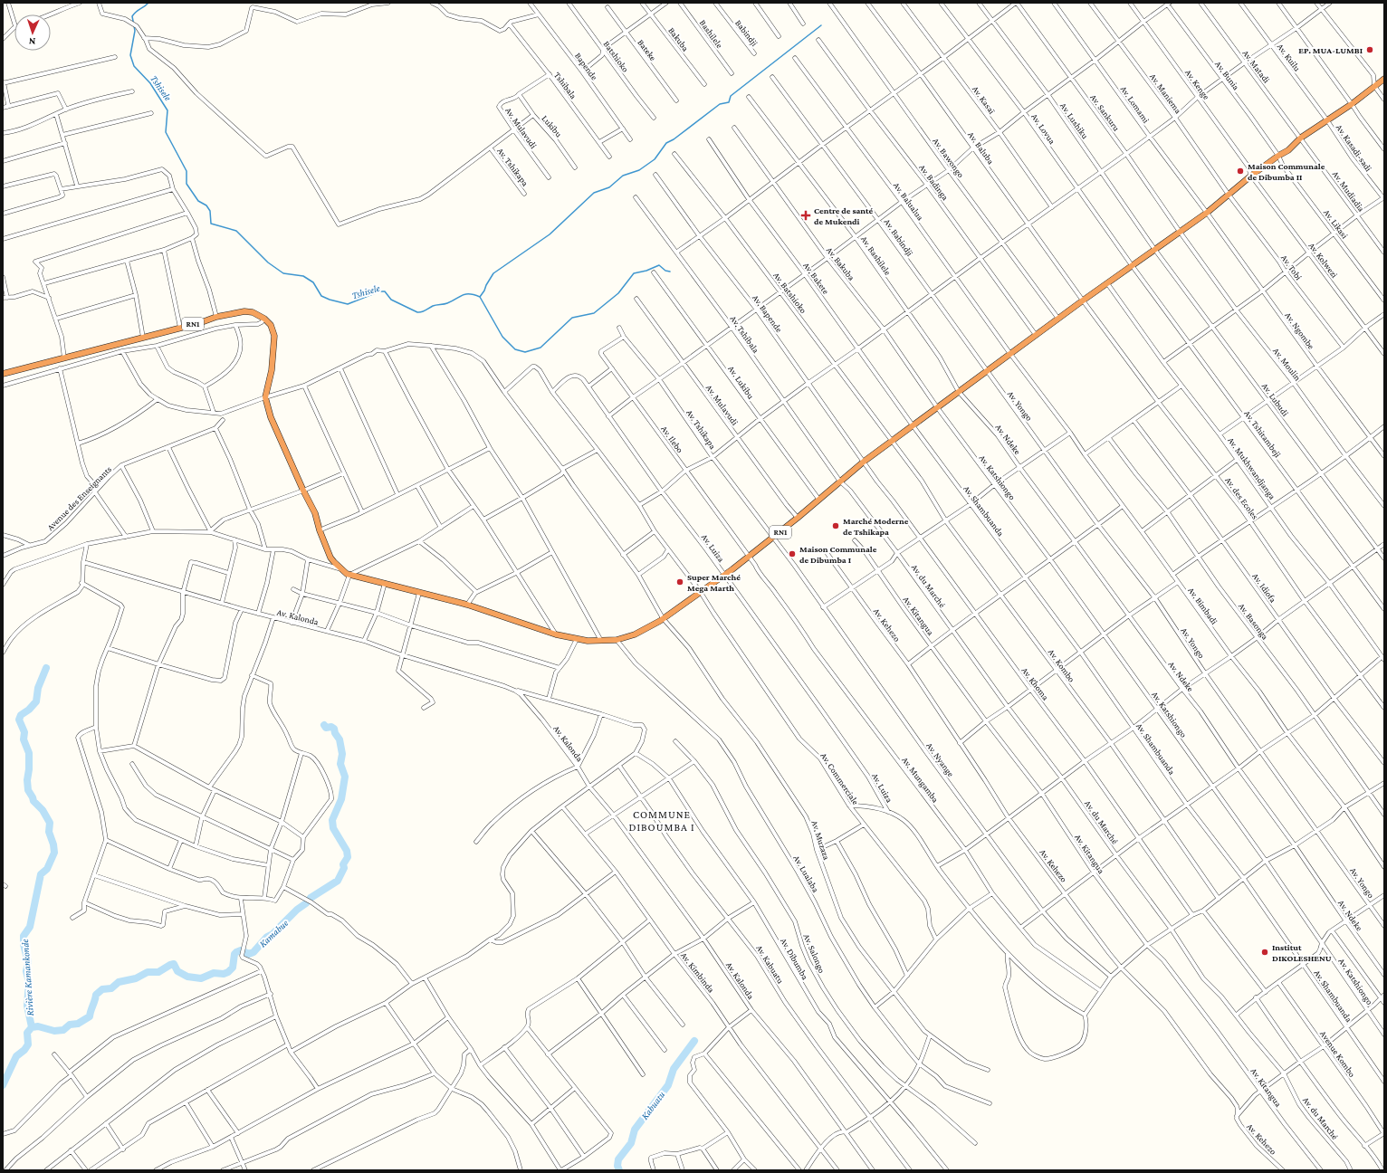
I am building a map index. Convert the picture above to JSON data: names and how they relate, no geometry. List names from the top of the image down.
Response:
{
  "streets": {
    "highway": ["RN1"],
    "street": [
      "Babindji",
      "Bashilele",
      "Bakuba",
      "Bateke",
      "Batshioko",
      "Av. Kuilu",
      "Bapende",
      "Av. Matadi",
      "Av. Bunia",
      "Av. Kenge",
      "Tshibala",
      "Av. Maniema",
      "Av. Kasaï",
      "Av. Lomami",
      "Av. Sankuru",
      "Av. Lushiku",
      "Lukibu",
      "Av. Mulavudi",
      "Av. Lovua",
      "Av. Baluba",
      "Av. Kasadi-sadi",
      "Av. Bawongo",
      "Av. Tshikapa",
      "Av. Badinga",
      "Av. Mudiadia",
      "Av. Balualua",
      "Av. Likasi",
      "Av. Babindji",
      "Av. Bashilele",
      "Av. Kolwezi",
      "Av. Bakuba",
      "Av. Tobi",
      "Av. Bakete",
      "Av. Batshioko",
      "Av. Bapende",
      "Av. Ngombe",
      "Av. Tshibala",
      "Av. Moulin",
      "Av. Lukibu",
      "Av. Lubudi",
      "Av. Yongo",
      "Av. Tshitambeji",
      "Av. Ilebo",
      "Av. Ndeke",
      "Av. Mukhwandjanga",
      "Av. Katshiongo",
      "Avenue des Enseignants",
      "Av. des Ecoles",
      "Av. Shambuanda",
      "Av. Luiza",
      "Av. du Marché",
      "Av. Idiofa",
      "Av. Bimbadi",
      "Av. Kitangua",
      "Av. Kalonda",
      "Av. Basonga",
      "Av. Kehezo",
      "Av. Kombo",
      "Av. Khoma",
      "Av. Nyange",
      "Av. Commerciale",
      "Av. Mungamba",
      "Av. Muzaza",
      "Av. Lualaba",
      "Av. Salongo",
      "Av. Dibumba",
      "Av. Kabuatu",
      "Av. Kimbinda",
      "Avenue Kombo"
    ]
  },
  "crossings": [
    ["Av. Kuilu", "Av. Kasadi-sadi"],
    ["Av. Kuilu", "RN1"],
    ["Av. Matadi", "Av. Mudiadia"],
    ["Av. Matadi", "RN1"],
    ["Av. Bunia", "Av. Likasi"],
    ["Av. Bunia", "RN1"],
    ["Av. Kenge", "Av. Kolwezi"],
    ["Av. Kenge", "RN1"],
    ["Av. Maniema", "Av. Tobi"],
    ["Av. Maniema", "RN1"],
    ["Av. Lomami", "RN1"],
    ["Av. Lomami", "Av. Ngombe"],
    ["Av. Sankuru", "RN1"],
    ["Av. Sankuru", "Av. Moulin"],
    ["Av. Lushiku", "RN1"],
    ["Av. Lushiku", "Av. Lubudi"],
    ["Lukibu", "Av. Mulavudi"],
    ["Av. Mulavudi", "RN1"],
    ["Av. Lovua", "RN1"],
    ["Av. Lovua", "Av. Tshitambeji"],
    ["Av. Baluba", "RN1"],
    ["Av. Baluba", "Av. des Ecoles"],
    ["Av. Kasadi-sadi", "RN1"],
    ["Av. Bawongo", "RN1"],
    ["Av. Tshikapa", "RN1"],
    ["Av. Tshikapa", "Av. Ilebo"],
    ["Av. Tshikapa", "Av. Nyange"],
    ["Av. Badinga", "RN1"],
    ["Av. Mudiadia", "RN1"],
    ["Av. Balualua", "RN1"],
    ["Av. Balualua", "Av. Bimbadi"],
    ["Av. Likasi", "RN1"],
    ["Av. Babindji", "RN1"],
    ["Av. Babindji", "Av. Yongo"],
    ["Av. Bashilele", "RN1"],
    ["Av. Bashilele", "Av. Ndeke"],
    ["Av. Kolwezi", "RN1"],
    ["Av. Bakuba", "RN1"],
    ["Av. Bakuba", "Av. Katshiongo"],
    ["Av. Tobi", "RN1"],
    ["Av. Bakete", "RN1"],
    ["Av. Bakete", "Av. Shambuanda"],
    ["Av. Batshioko", "RN1"],
    ["Av. Batshioko", "Av. Kombo"],
    ["Av. Bapende", "RN1"],
    ["Av. Bapende", "Av. Khoma"],
    ["RN1", "Av. Ngombe"],
    ["RN1", "Av. Tshibala"],
    ["RN1", "Av. Moulin"],
    ["RN1", "Av. Lukibu"],
    ["RN1", "Av. Lubudi"],
    ["RN1", "Av. Yongo"],
    ["RN1", "Av. Tshitambeji"],
    ["RN1", "Av. Ilebo"],
    ["RN1", "Av. Ndeke"],
    ["RN1", "Av. Mukhwandjanga"],
    ["RN1", "Av. Katshiongo"],
    ["RN1", "Av. des Ecoles"],
    ["RN1", "Av. Shambuanda"],
    ["RN1", "Av. Luiza"],
    ["RN1", "Av. du Marché"],
    ["RN1", "Av. Bimbadi"],
    ["RN1", "Av. Kombo"],
    ["RN1", "Av. Khoma"],
    ["RN1", "Av. Nyange"],
    ["RN1", "Av. Commerciale"],
    ["RN1", "Av. Mungamba"],
    ["RN1", "Av. Muzaza"],
    ["RN1", "Av. Lualaba"],
    ["Av. Tshibala", "Av. du Marché"],
    ["Av. Ilebo", "Av. Mungamba"],
    ["Av. Luiza", "Av. Commerciale"],
    ["Av. Commerciale", "Av. Muzaza"]
  ],
  "districts": ["COMMUNE DIBOUMBA I"],
  "water": [
    "Tshisele",
    "Kamabue",
    "Rivière Kamankonde",
    "Kabuatu"
  ],
  "places": {
    "other": [
      "EP. MUA-LUMBI",
      "Maison Communale de Dibumba II",
      "Marché Moderne de Tshikapa",
      "Maison Communale de Dibumba I",
      "Super Marché Mega Marth",
      "Institut DIKOLESHENU"
    ],
    "health": ["Centre de santé de Mukendi"]
  },
  "north": "bottom"
}
